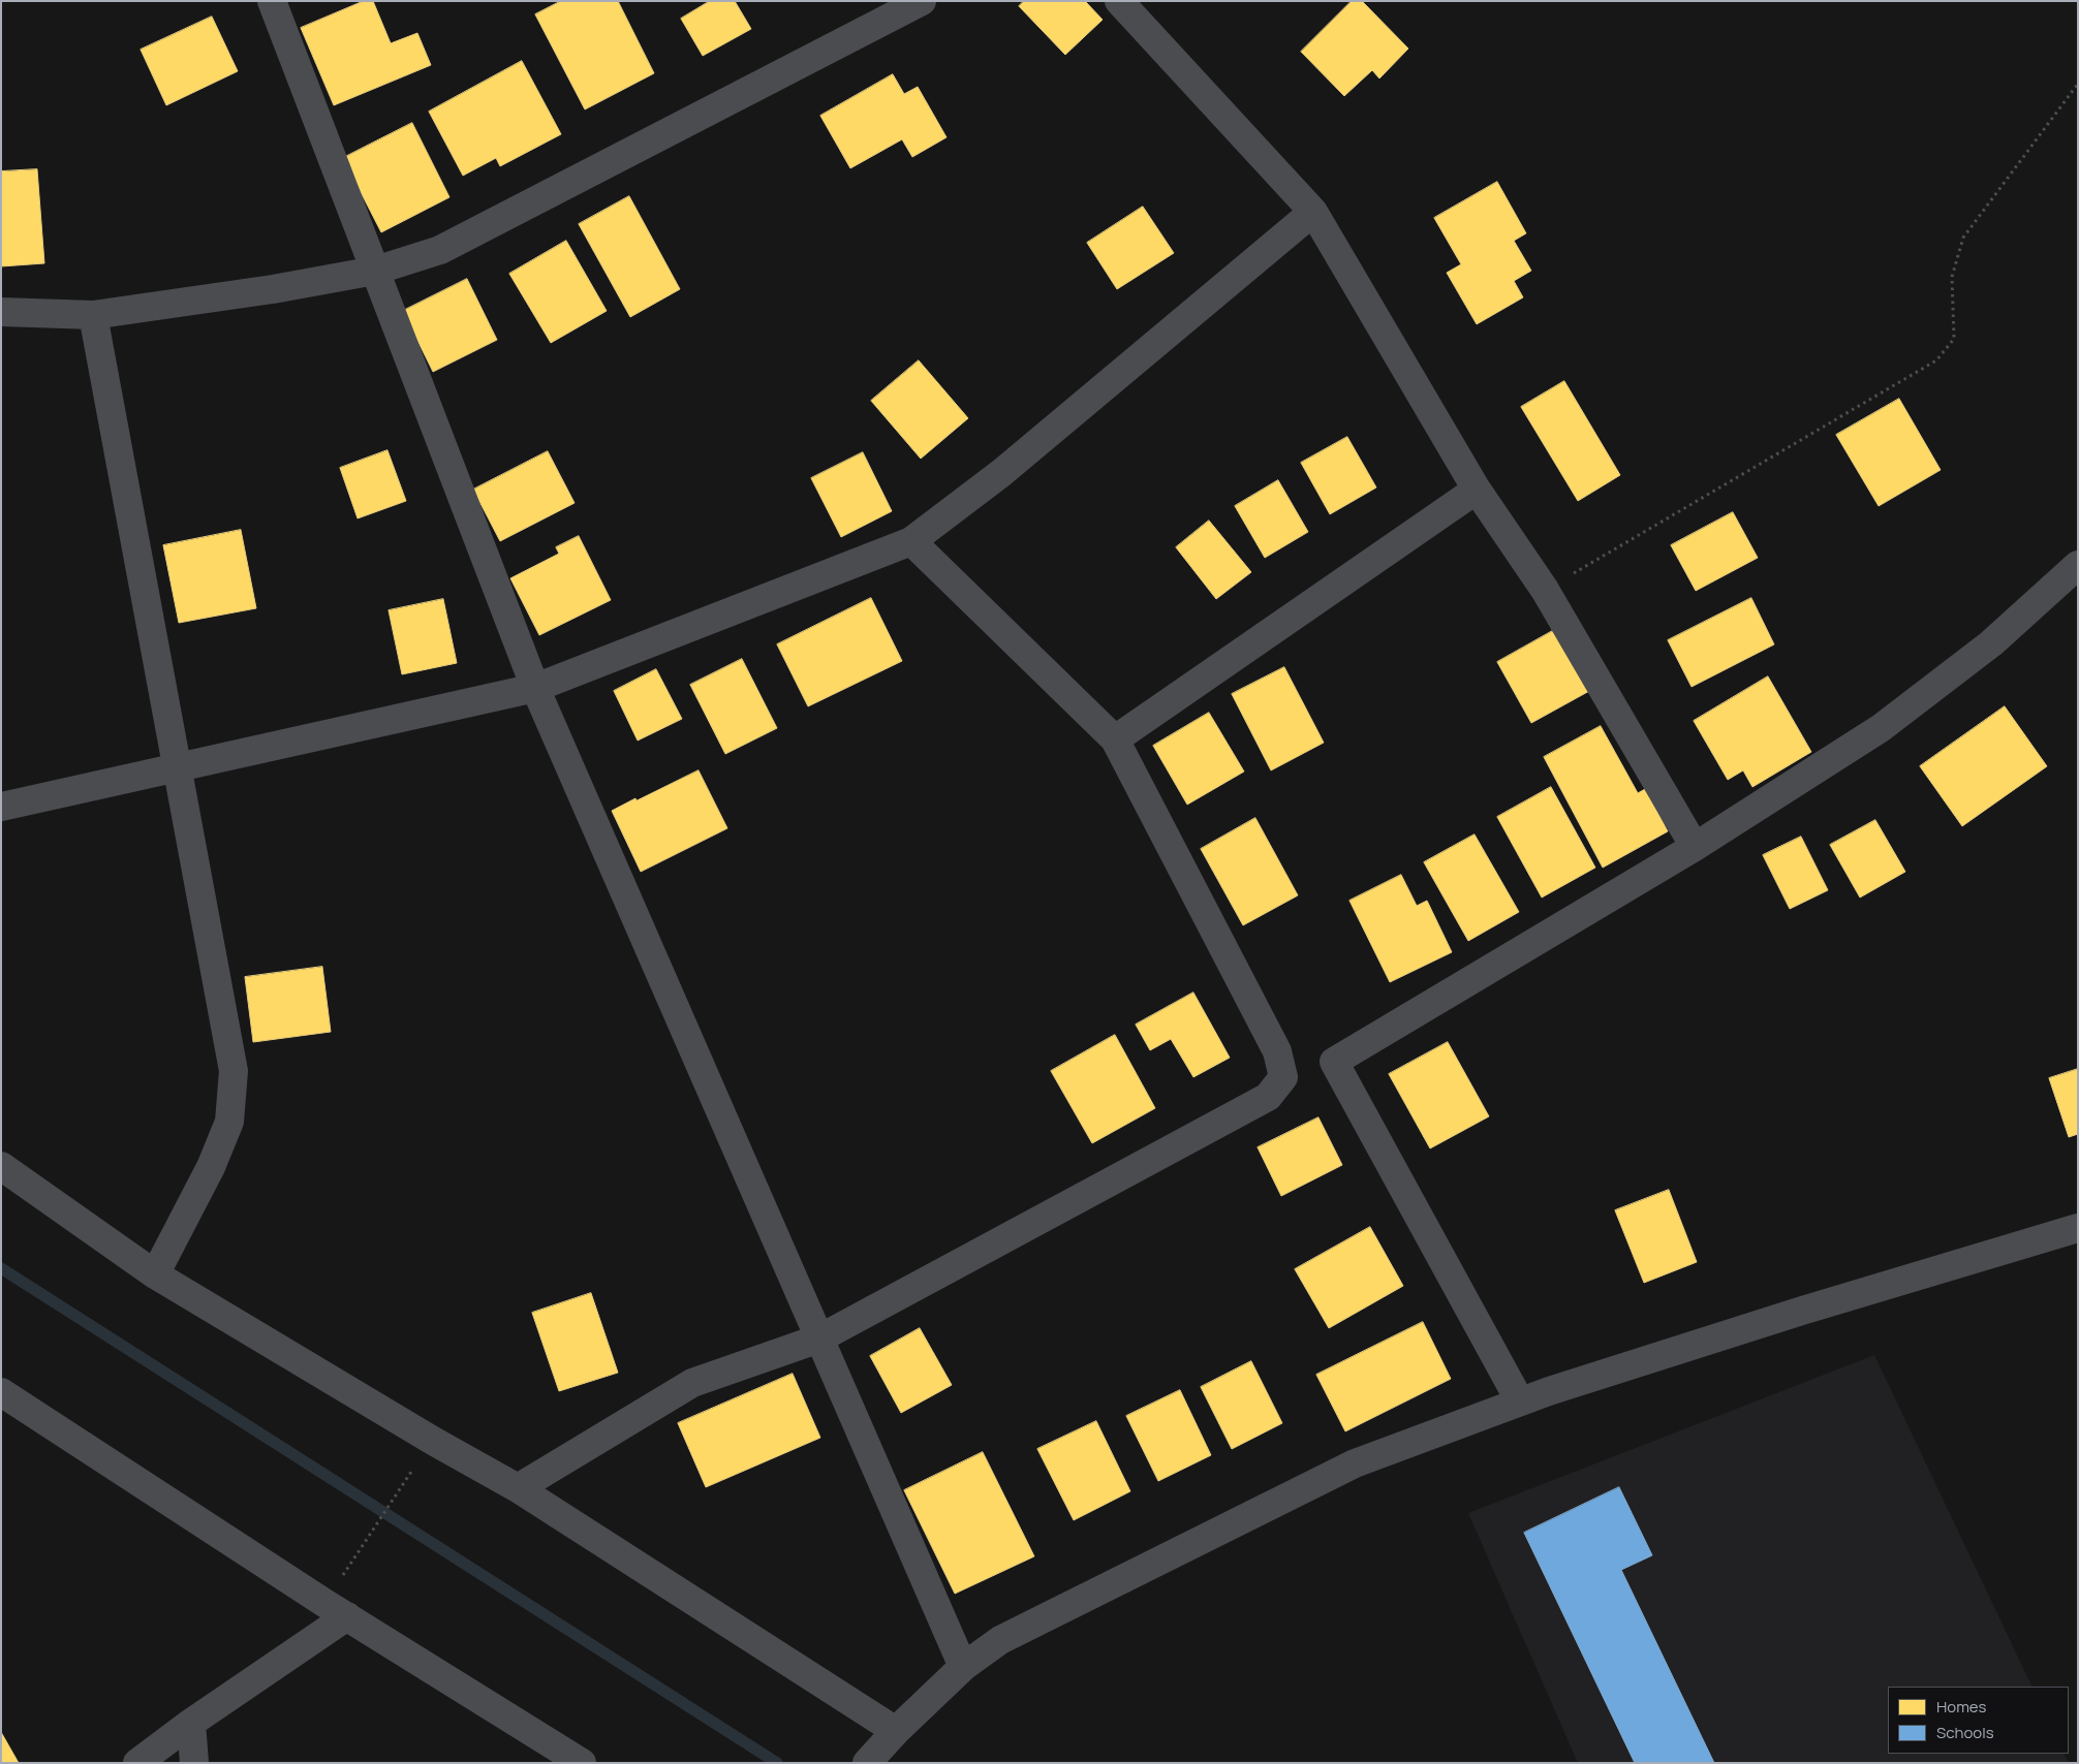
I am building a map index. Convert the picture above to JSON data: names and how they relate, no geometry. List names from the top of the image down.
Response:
{
  "legend": ["Homes", "Schools"]
}
